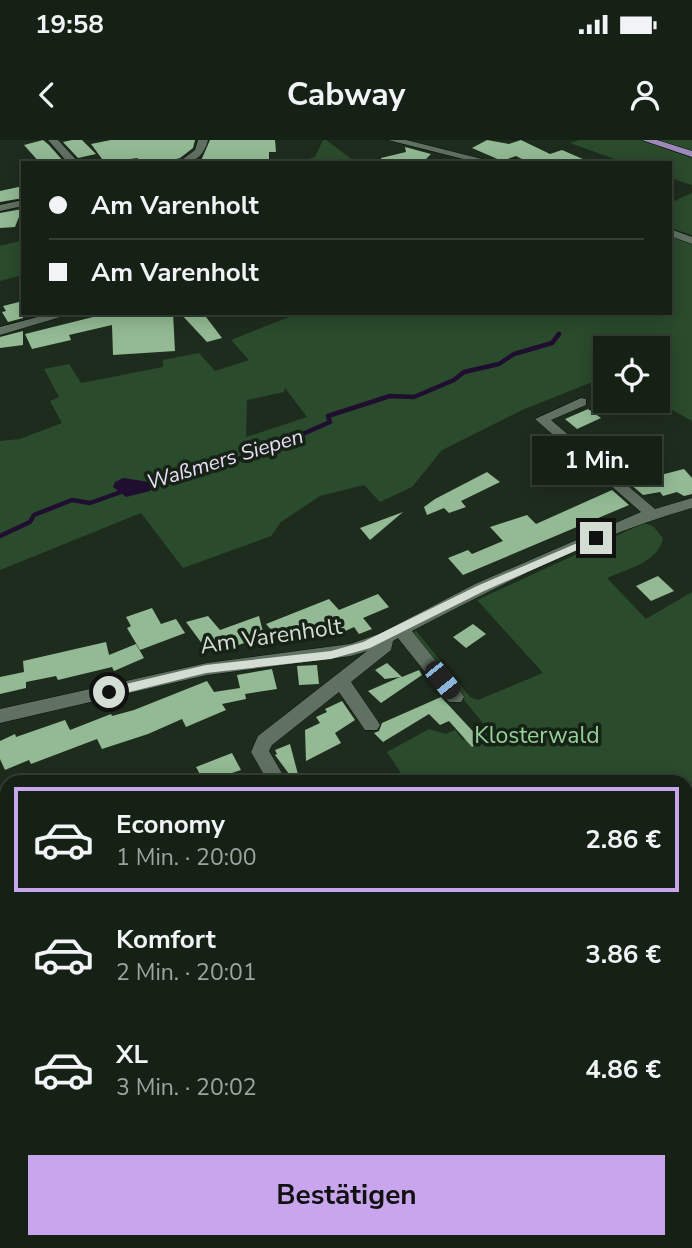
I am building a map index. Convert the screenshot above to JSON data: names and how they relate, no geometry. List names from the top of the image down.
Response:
{
  "streets": {
    "street": ["Am Varenholt"]
  },
  "water": ["Waßmers Siepen"],
  "parks": ["Klosterwald"],
  "page": {
    "status": "19:58",
    "header": "Cabway",
    "banner": ["Am Varenholt", "Am Varenholt"],
    "bubble": "1 Min.",
    "list": [
      {
        "name": "Economy",
        "note": "1 Min. · 20:00",
        "value": "2.86 €"
      },
      {
        "name": "Komfort",
        "note": "2 Min. · 20:01",
        "value": "3.86 €"
      },
      {
        "name": "XL",
        "note": "3 Min. · 20:02",
        "value": "4.86 €"
      }
    ],
    "buttons": "Bestätigen"
  }
}
